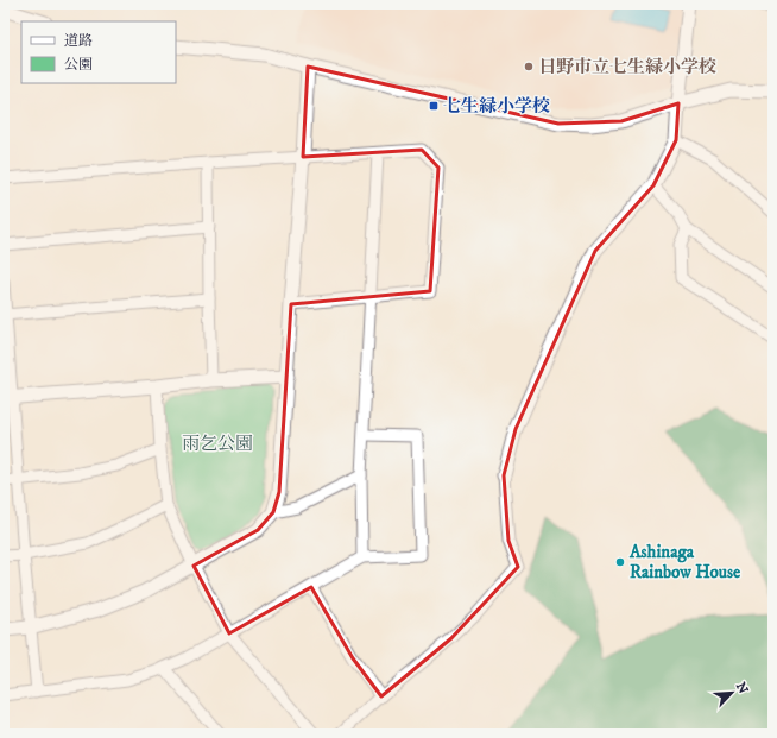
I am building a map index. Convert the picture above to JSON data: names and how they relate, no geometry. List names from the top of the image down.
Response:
{
  "parks": ["雨乞公園"],
  "places": {
    "other": ["日野市立七生緑小学校", "Ashinaga Rainbow House"],
    "transit": ["七生緑小学校"]
  },
  "legend": ["道路", "公園"],
  "north": "top right"
}
